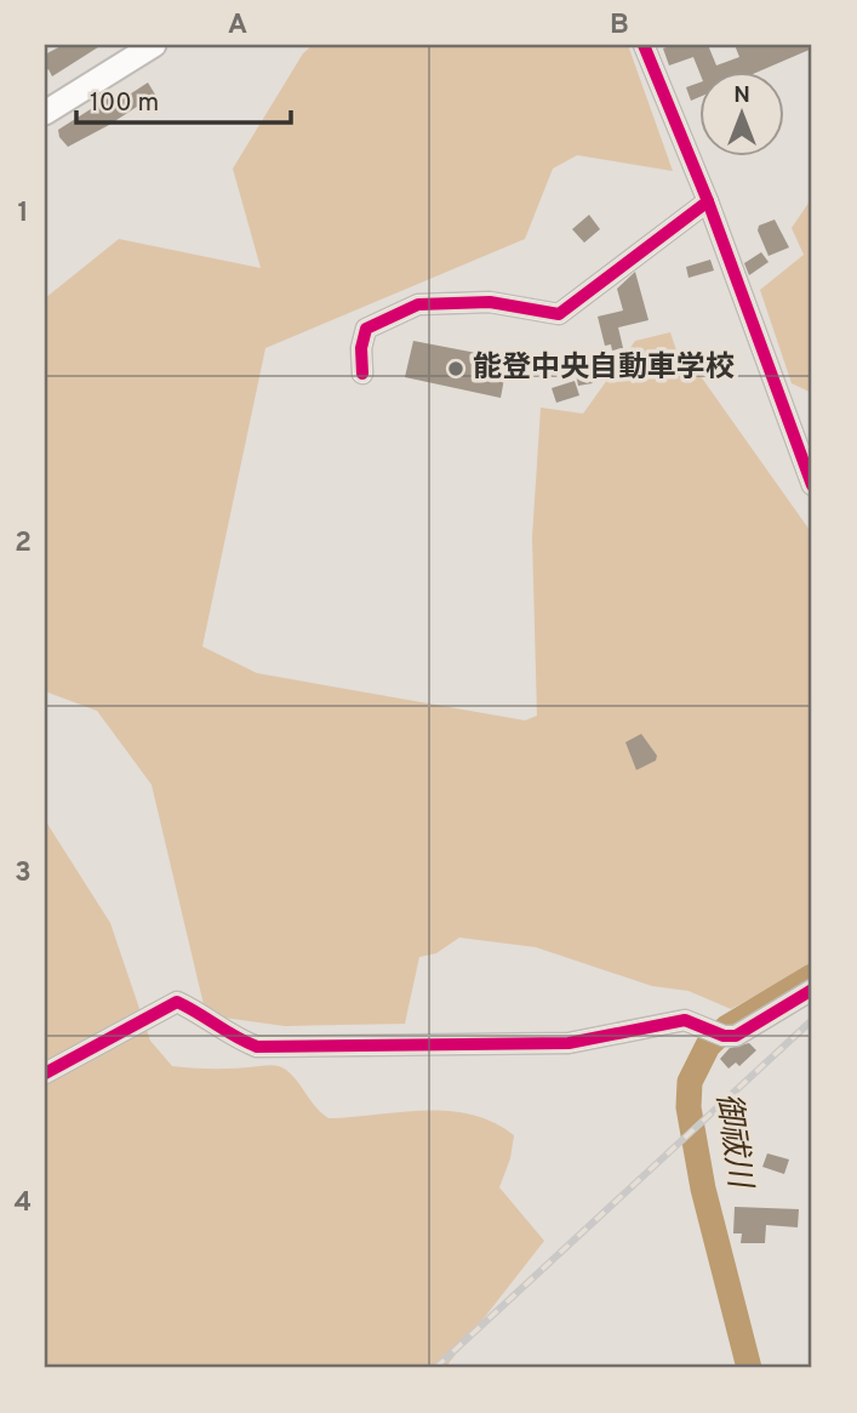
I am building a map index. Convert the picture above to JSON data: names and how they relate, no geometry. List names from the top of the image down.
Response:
{
  "water": ["御祓川"],
  "places": ["能登中央自動車学校"],
  "scale_bar": "100 m",
  "north": "top",
  "grid": {
    "columns": ["A", "B"],
    "rows": [
      "1",
      "2",
      "3",
      "4"
    ]
  }
}
